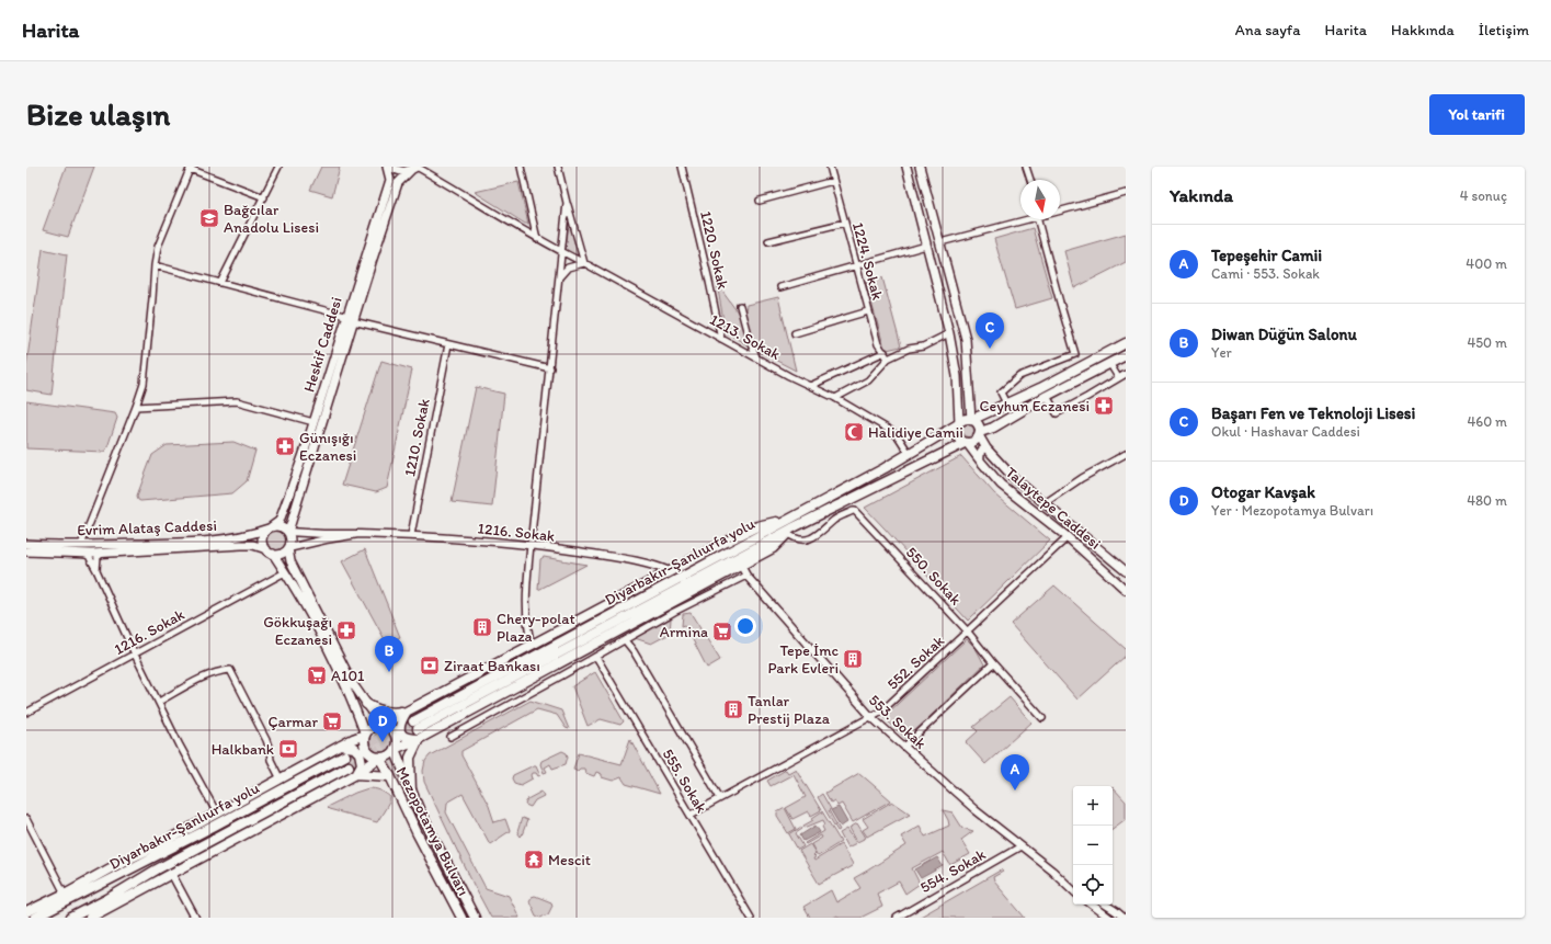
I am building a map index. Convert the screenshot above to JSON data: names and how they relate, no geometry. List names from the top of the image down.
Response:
{
  "streets": {
    "main road": [
      "Heskif Caddesi",
      "Talaytepe Caddesi",
      "Evrim Alataş Caddesi",
      "Diyarbakır-Şanlıurfa yolu",
      "Mezopotamya Bulvarı"
    ],
    "street": [
      "1220. Sokak",
      "1224. Sokak",
      "1213. Sokak",
      "1210. Sokak",
      "1216. Sokak",
      "550. Sokak",
      "552. Sokak",
      "553. Sokak",
      "555. Sokak",
      "554. Sokak"
    ]
  },
  "crossings": [
    ["1220. Sokak", "1213. Sokak"],
    ["1213. Sokak", "Diyarbakır-Şanlıurfa yolu"],
    ["Heskif Caddesi", "Evrim Alataş Caddesi"],
    ["1210. Sokak", "1216. Sokak"],
    ["Talaytepe Caddesi", "Diyarbakır-Şanlıurfa yolu"],
    ["Talaytepe Caddesi", "552. Sokak"],
    ["550. Sokak", "552. Sokak"],
    ["552. Sokak", "553. Sokak"],
    ["552. Sokak", "555. Sokak"],
    ["553. Sokak", "554. Sokak"]
  ],
  "places": {
    "school or university": ["Bağcılar Anadolu Lisesi"],
    "pharmacy": ["Ceyhun Eczanesi", "Günışığı Eczanesi", "Gökkuşağı Eczanesi"],
    "mosque": ["Halidiye Camii"],
    "building": ["Chery-polat Plaza", "Tepe İmc Park Evleri", "Tanlar Prestij Plaza"],
    "supermarket": ["Armina", "A101", "Çarmar"],
    "bank": ["Ziraat Bankası", "Halkbank"],
    "temple": ["Mescit"]
  },
  "north": "bottom",
  "page": {
    "header": "Harita",
    "nav": [
      "Ana sayfa",
      "Harita",
      "Hakkında",
      "İletişim"
    ],
    "buttons": "Yol tarifi",
    "title": "Bize ulaşın",
    "heading": ["Yakında", "4 sonuç"],
    "list": [
      {
        "mark": "A",
        "name": "Tepeşehir Camii",
        "note": "Cami · 553. Sokak",
        "value": "400 m"
      },
      {
        "mark": "B",
        "name": "Diwan Düğün Salonu",
        "note": "Yer",
        "value": "450 m"
      },
      {
        "mark": "C",
        "name": "Başarı Fen ve Teknoloji Lisesi",
        "note": "Okul · Hashavar Caddesi",
        "value": "460 m"
      },
      {
        "mark": "D",
        "name": "Otogar Kavşak",
        "note": "Yer · Mezopotamya Bulvarı",
        "value": "480 m"
      }
    ],
    "pins": [
      "C",
      "B",
      "D",
      "A"
    ],
    "map_buttons": ["+", "−"]
  }
}
